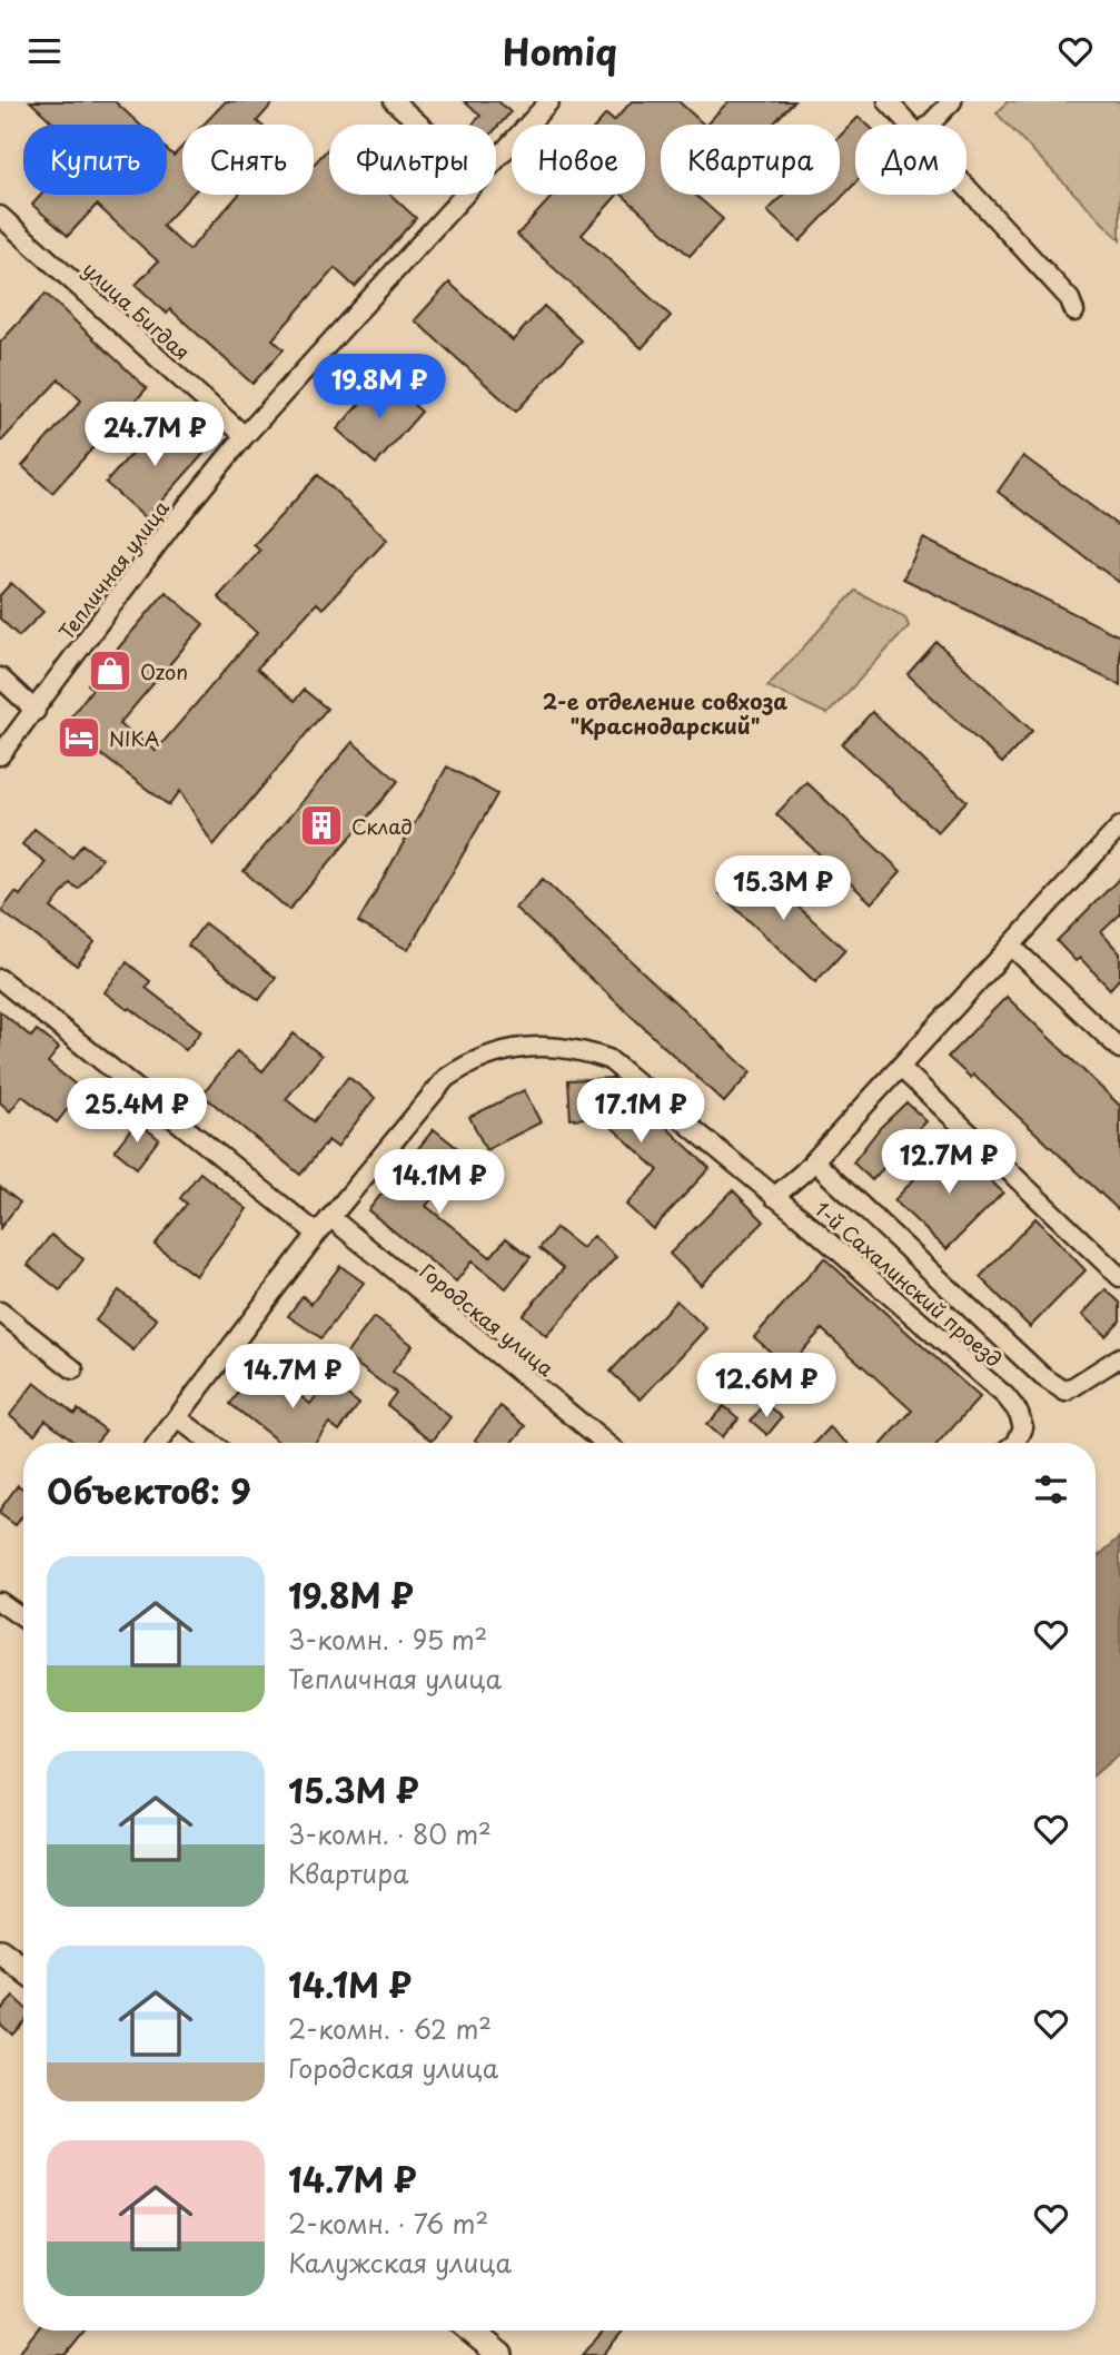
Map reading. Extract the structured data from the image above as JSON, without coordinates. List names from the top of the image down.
{
  "streets": {
    "street": [
      "улица Бигдая",
      "Тепличная улица",
      "1-й Сахалинский проезд",
      "Городская улица"
    ]
  },
  "crossings": [
    ["улица Бигдая", "Тепличная улица"],
    ["1-й Сахалинский проезд", "Городская улица"]
  ],
  "districts": ["2-е отделение совхоза \"Краснодарский\""],
  "places": {
    "shop": ["Ozon"],
    "hotel": ["NIKA"],
    "building": ["Склад"]
  },
  "page": {
    "header": "Homiq",
    "chip": [
      "Купить",
      "Снять",
      "Фильтры",
      "Новое",
      "Квартира",
      "Дом"
    ],
    "price": [
      "19.8M ₽",
      "24.7M ₽",
      "15.3M ₽",
      "25.4M ₽",
      "17.1M ₽",
      "12.7M ₽",
      "14.1M ₽",
      "14.7M ₽",
      "12.6M ₽"
    ],
    "heading": "Объектов: 9",
    "list": [
      {
        "name": "19.8M ₽",
        "note": "3-комн. · 95 m² · Тепличная улица"
      },
      {
        "name": "15.3M ₽",
        "note": "3-комн. · 80 m² · Квартира"
      },
      {
        "name": "14.1M ₽",
        "note": "2-комн. · 62 m² · Городская улица"
      },
      {
        "name": "14.7M ₽",
        "note": "2-комн. · 76 m² · Калужская улица"
      }
    ]
  }
}
